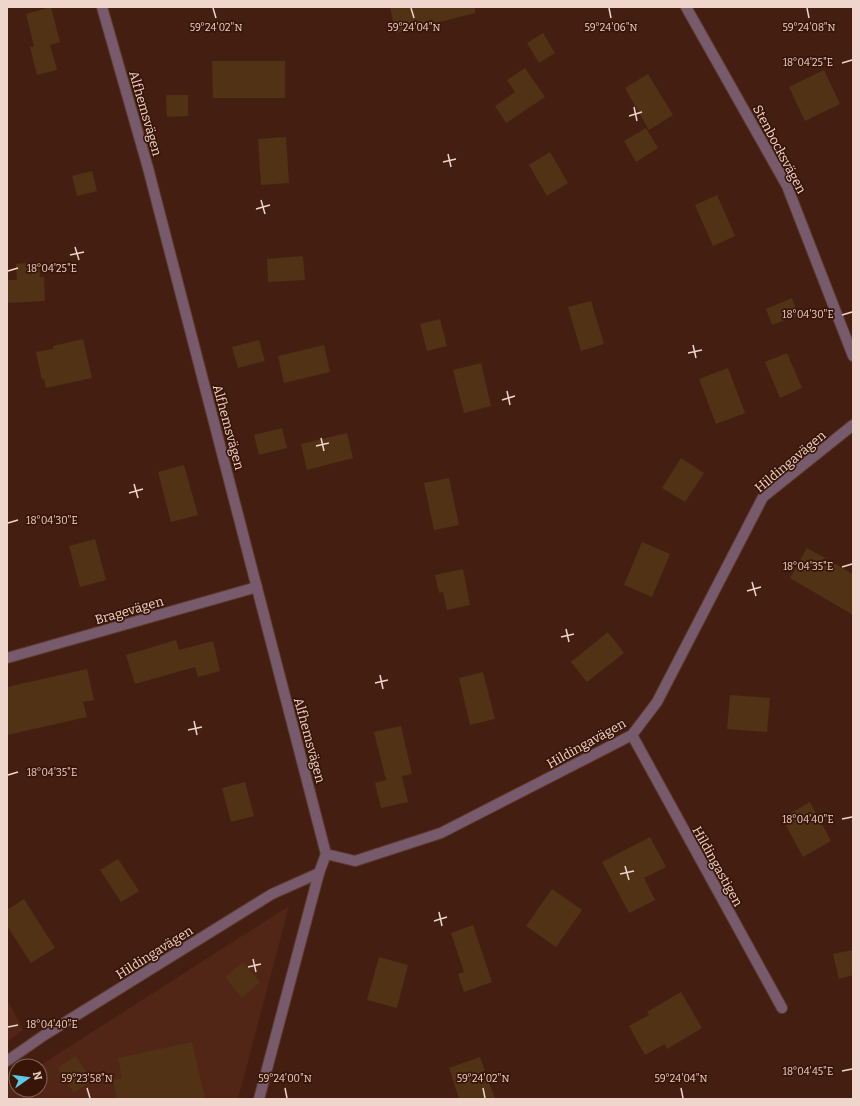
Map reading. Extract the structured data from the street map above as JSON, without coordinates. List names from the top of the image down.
{
  "streets": {
    "street": [
      "Alfhemsvägen",
      "Stenbocksvägen",
      "Hildingavägen",
      "Bragevägen",
      "Hildingastigen"
    ]
  },
  "crossings": [
    ["Alfhemsvägen", "Hildingavägen"],
    ["Alfhemsvägen", "Bragevägen"],
    ["Hildingavägen", "Hildingastigen"]
  ],
  "north": "right",
  "coordinates": [
    "59°24'02\"N",
    "59°24'04\"N",
    "59°24'06\"N",
    "59°24'08\"N",
    "18°04'25\"E",
    "18°04'30\"E",
    "18°04'35\"E",
    "18°04'40\"E",
    "18°04'45\"E",
    "59°23'58\"N",
    "59°24'00\"N"
  ]
}
